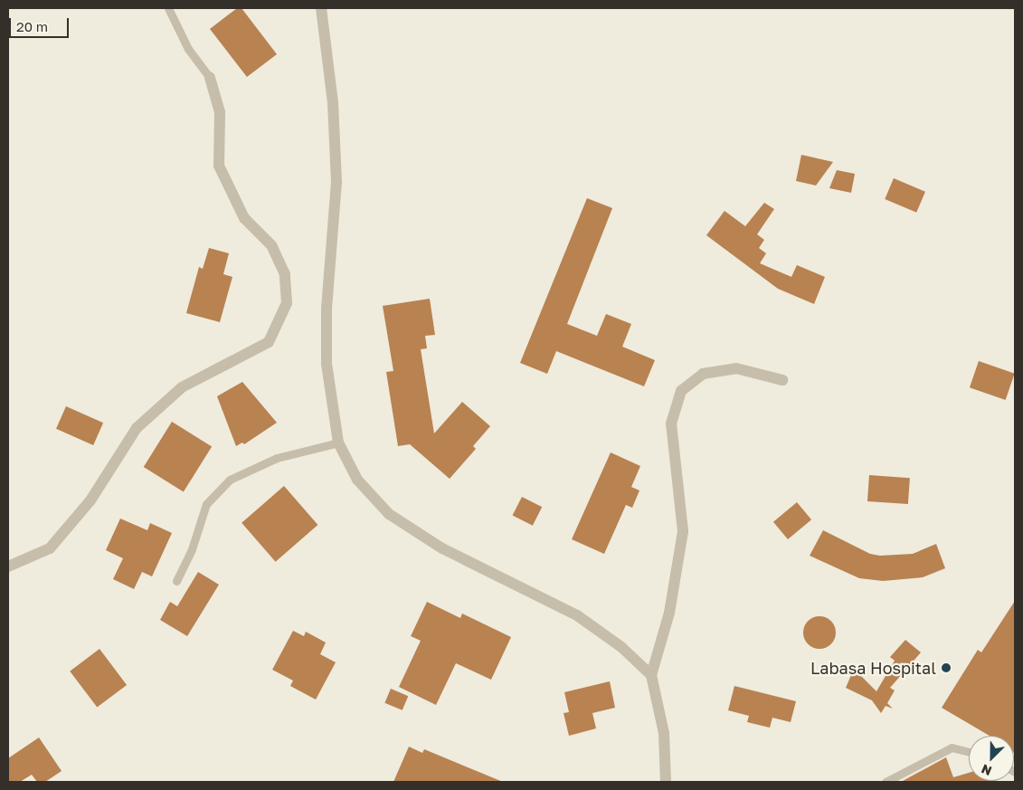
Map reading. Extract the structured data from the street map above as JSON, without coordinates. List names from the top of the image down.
{
  "places": ["Labasa Hospital"],
  "scale_bar": "20 m",
  "north": "bottom left"
}
